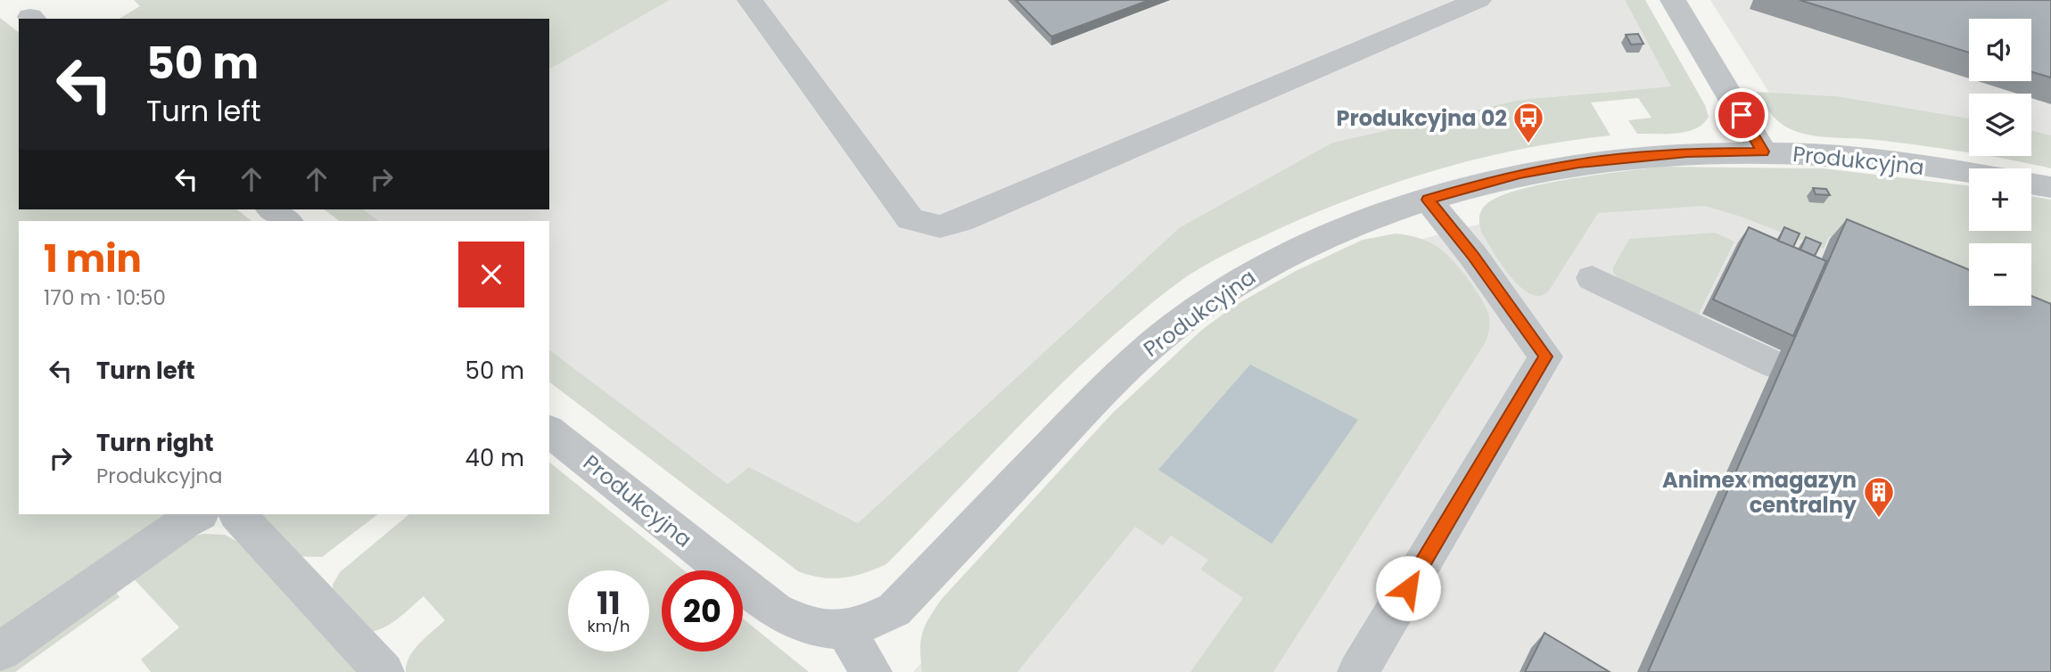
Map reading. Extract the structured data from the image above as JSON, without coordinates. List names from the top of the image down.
{
  "streets": {
    "street": ["Produkcyjna"]
  },
  "places": {
    "bus stop": ["Produkcyjna 02"],
    "building": ["Animex magazyn centralny"]
  },
  "page": {
    "map_buttons": ["+", "−"],
    "turn": ["50 m", "Turn left"],
    "heading": ["1 min", "170 m · 10:50"],
    "list": [
      {
        "name": "Turn left",
        "value": "50 m"
      },
      {
        "name": "Turn right",
        "note": "Produkcyjna",
        "value": "40 m"
      }
    ],
    "speed": "11 km/h",
    "limit": "20"
  }
}
